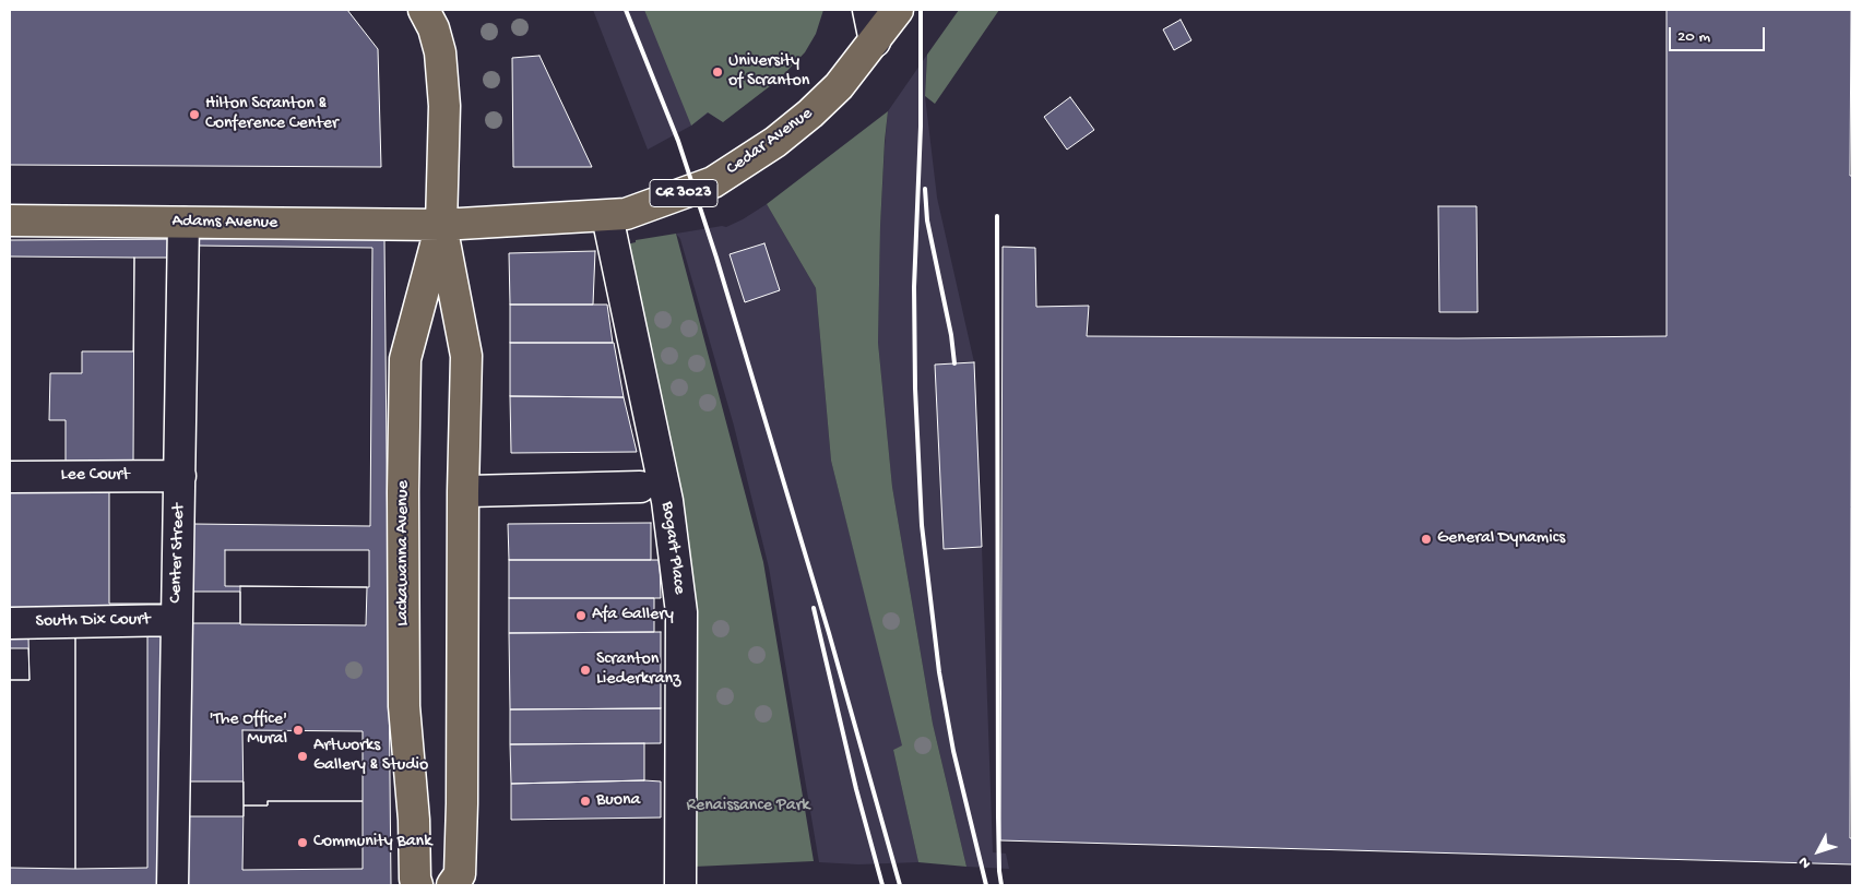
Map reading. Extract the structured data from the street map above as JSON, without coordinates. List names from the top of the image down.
{
  "streets": {
    "main road": [
      "Cedar Avenue",
      "CR 3023",
      "Adams Avenue",
      "Lackawanna Avenue"
    ],
    "street": [
      "Lee Court",
      "Bogart Place",
      "Center Street",
      "South Dix Court"
    ]
  },
  "crossings": [
    ["Cedar Avenue", "Adams Avenue"],
    ["Cedar Avenue", "Bogart Place"],
    ["Cedar Avenue", "Lackawanna Avenue"],
    ["Adams Avenue", "Center Street"],
    ["Adams Avenue", "Lackawanna Avenue"],
    ["Lee Court", "Center Street"],
    ["Center Street", "South Dix Court"]
  ],
  "parks": ["Renaissance Park"],
  "places": [
    "University of Scranton",
    "Hilton Scranton & Conference Center",
    "General Dynamics",
    "Afa Gallery",
    "Scranton Liederkranz",
    "'The Office' Mural",
    "Artworks Gallery & Studio",
    "Buona",
    "Community Bank"
  ],
  "scale_bar": "20 m",
  "north": "bottom left"
}
